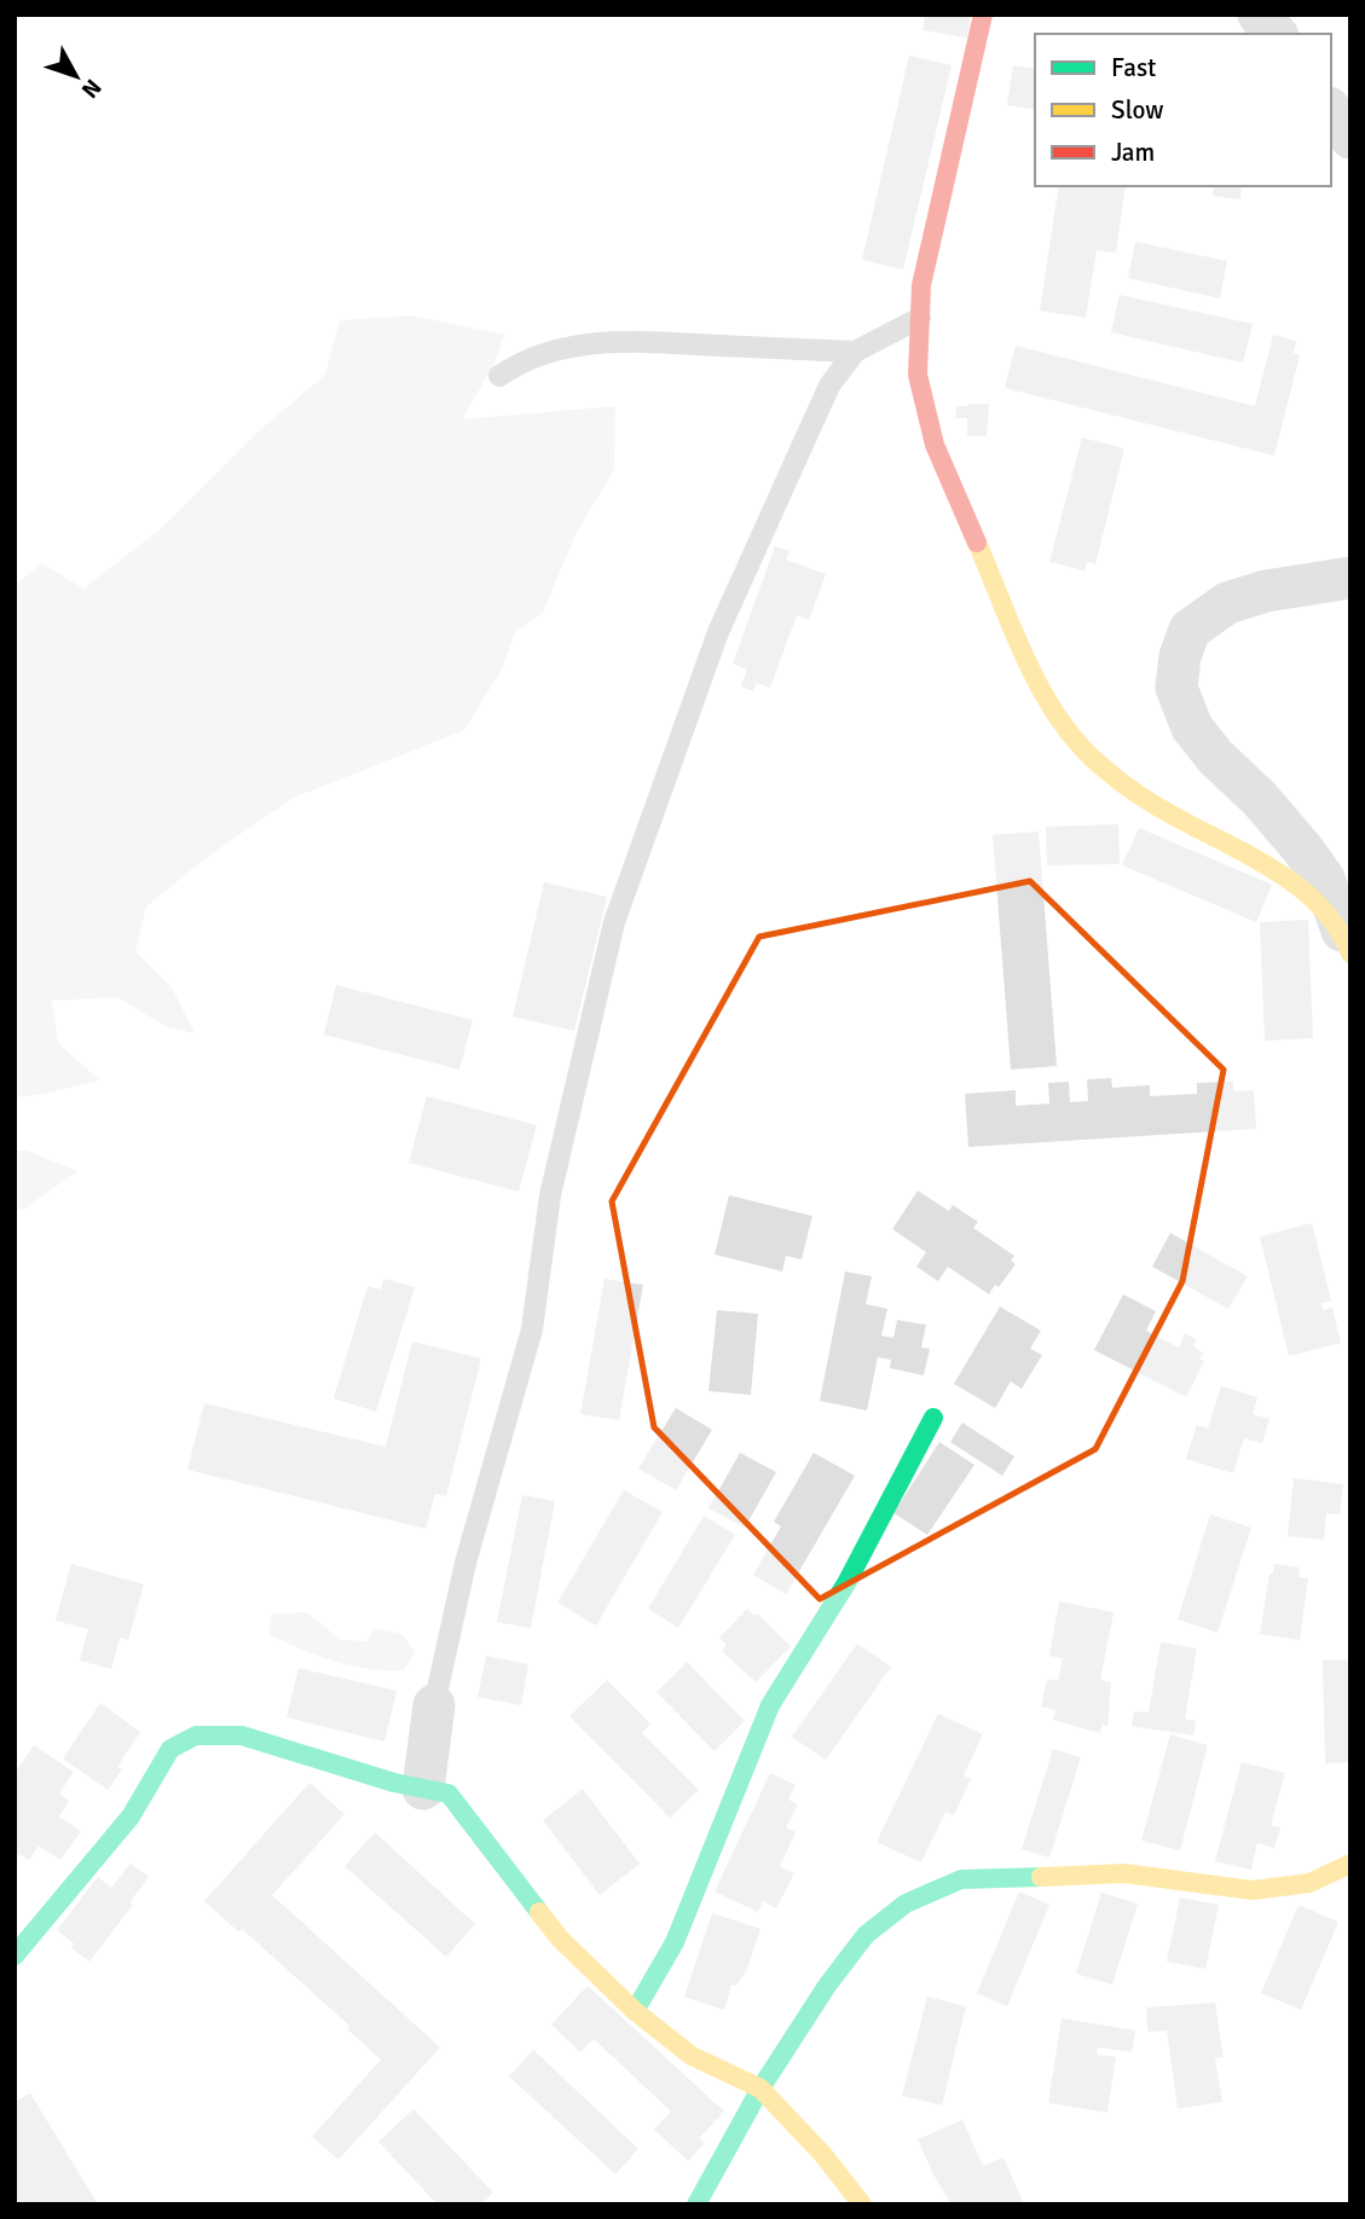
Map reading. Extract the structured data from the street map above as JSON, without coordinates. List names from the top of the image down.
{
  "legend": ["Fast", "Slow", "Jam"],
  "north": "bottom right"
}
